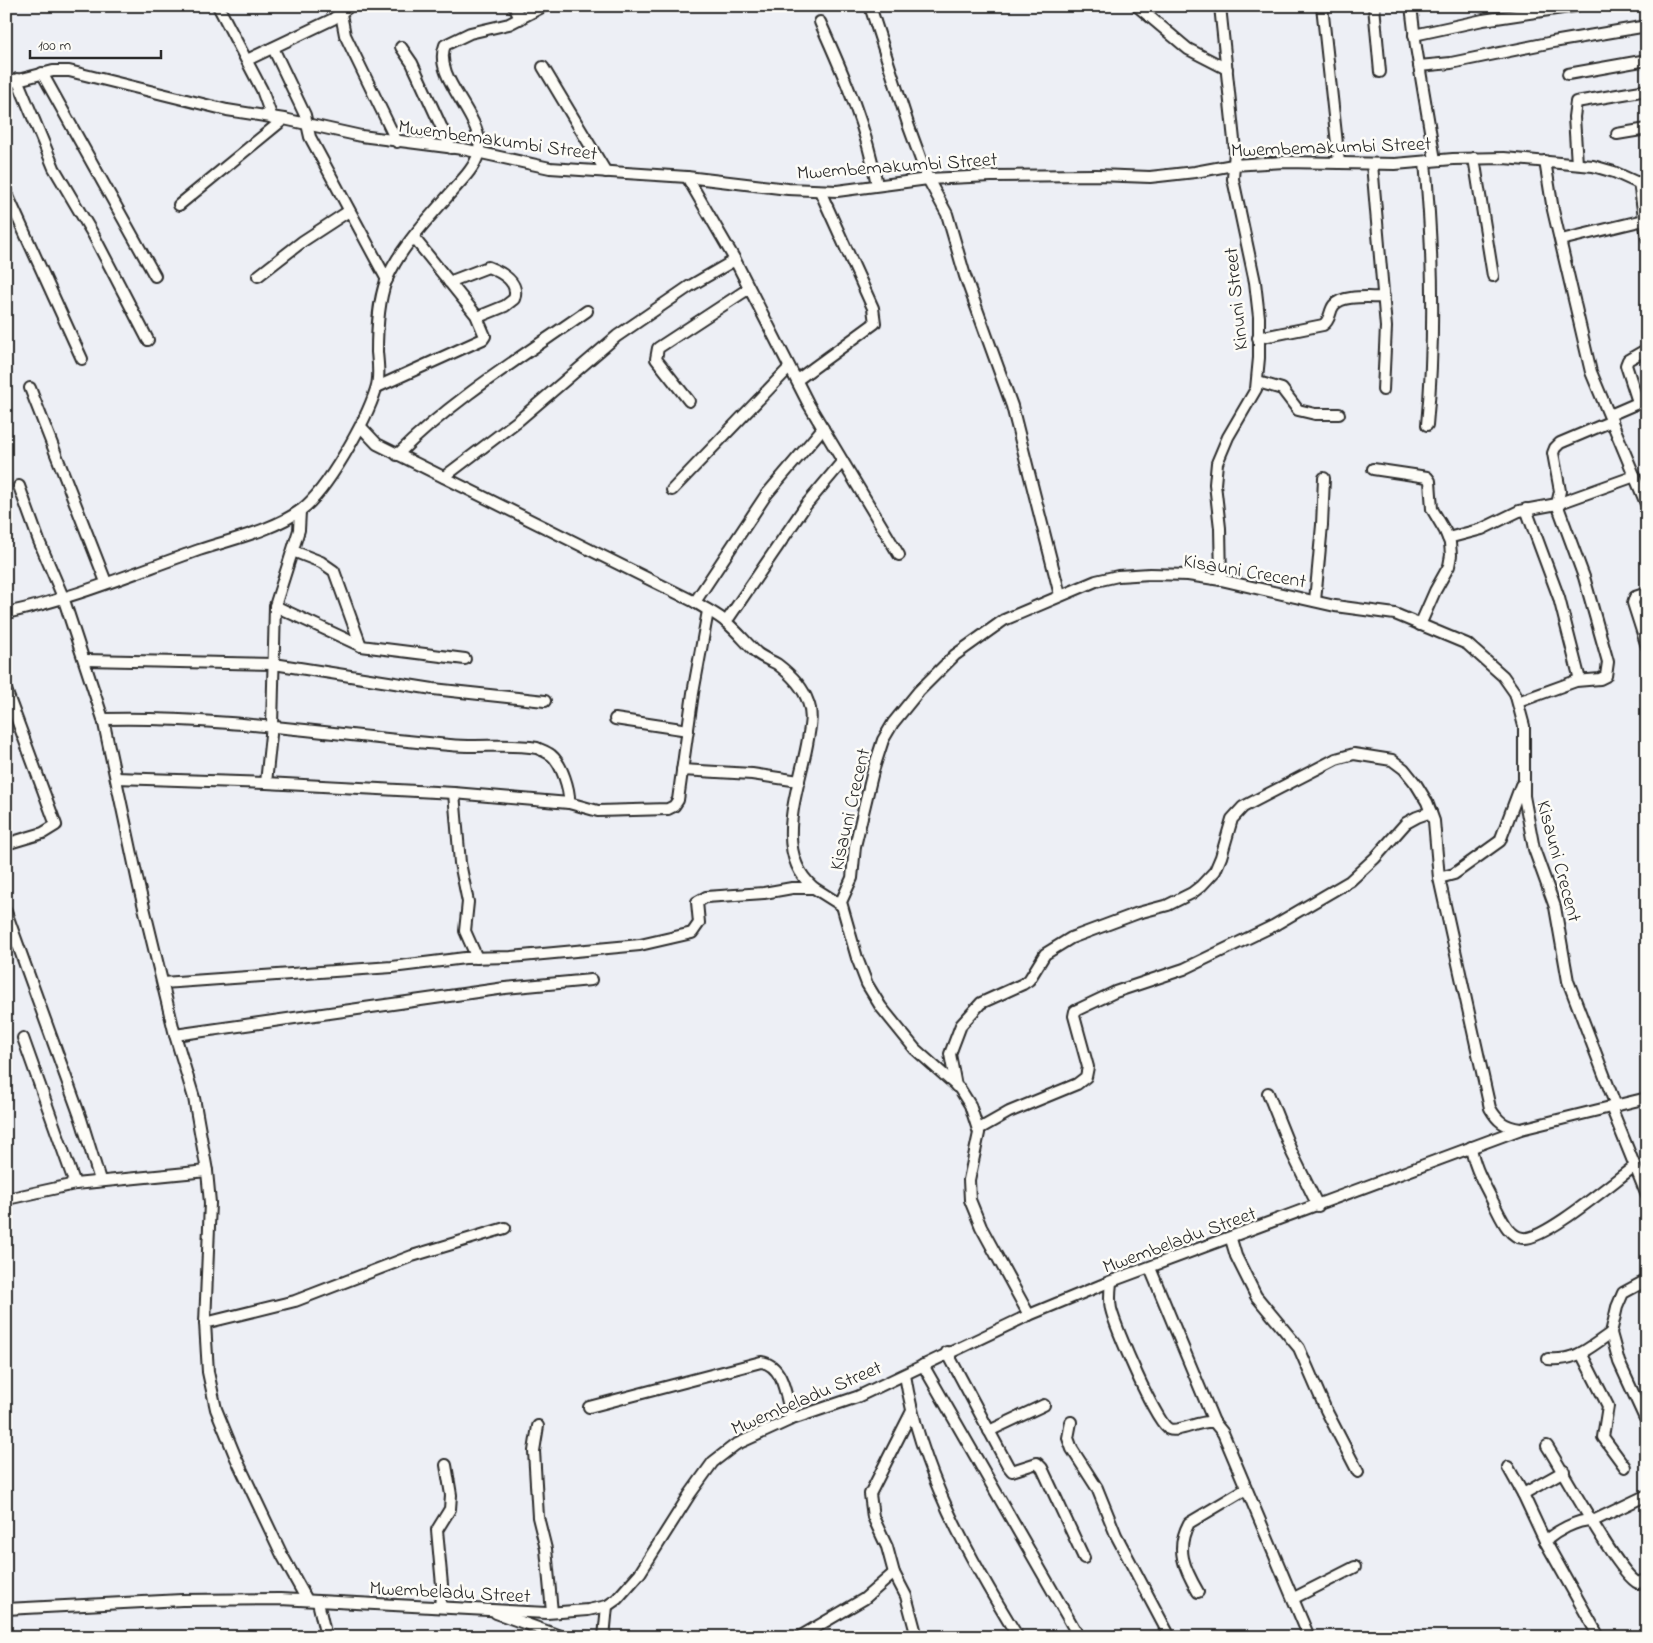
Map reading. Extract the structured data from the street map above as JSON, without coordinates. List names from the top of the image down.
{
  "streets": {
    "street": [
      "Mwembemakumbi Street",
      "Kinuni Street",
      "Kisauni Crecent",
      "Mwembeladu Street"
    ]
  },
  "crossings": [
    ["Mwembemakumbi Street", "Kinuni Street"],
    ["Kinuni Street", "Kisauni Crecent"],
    ["Kisauni Crecent", "Mwembeladu Street"]
  ],
  "scale_bar": "100 m"
}
